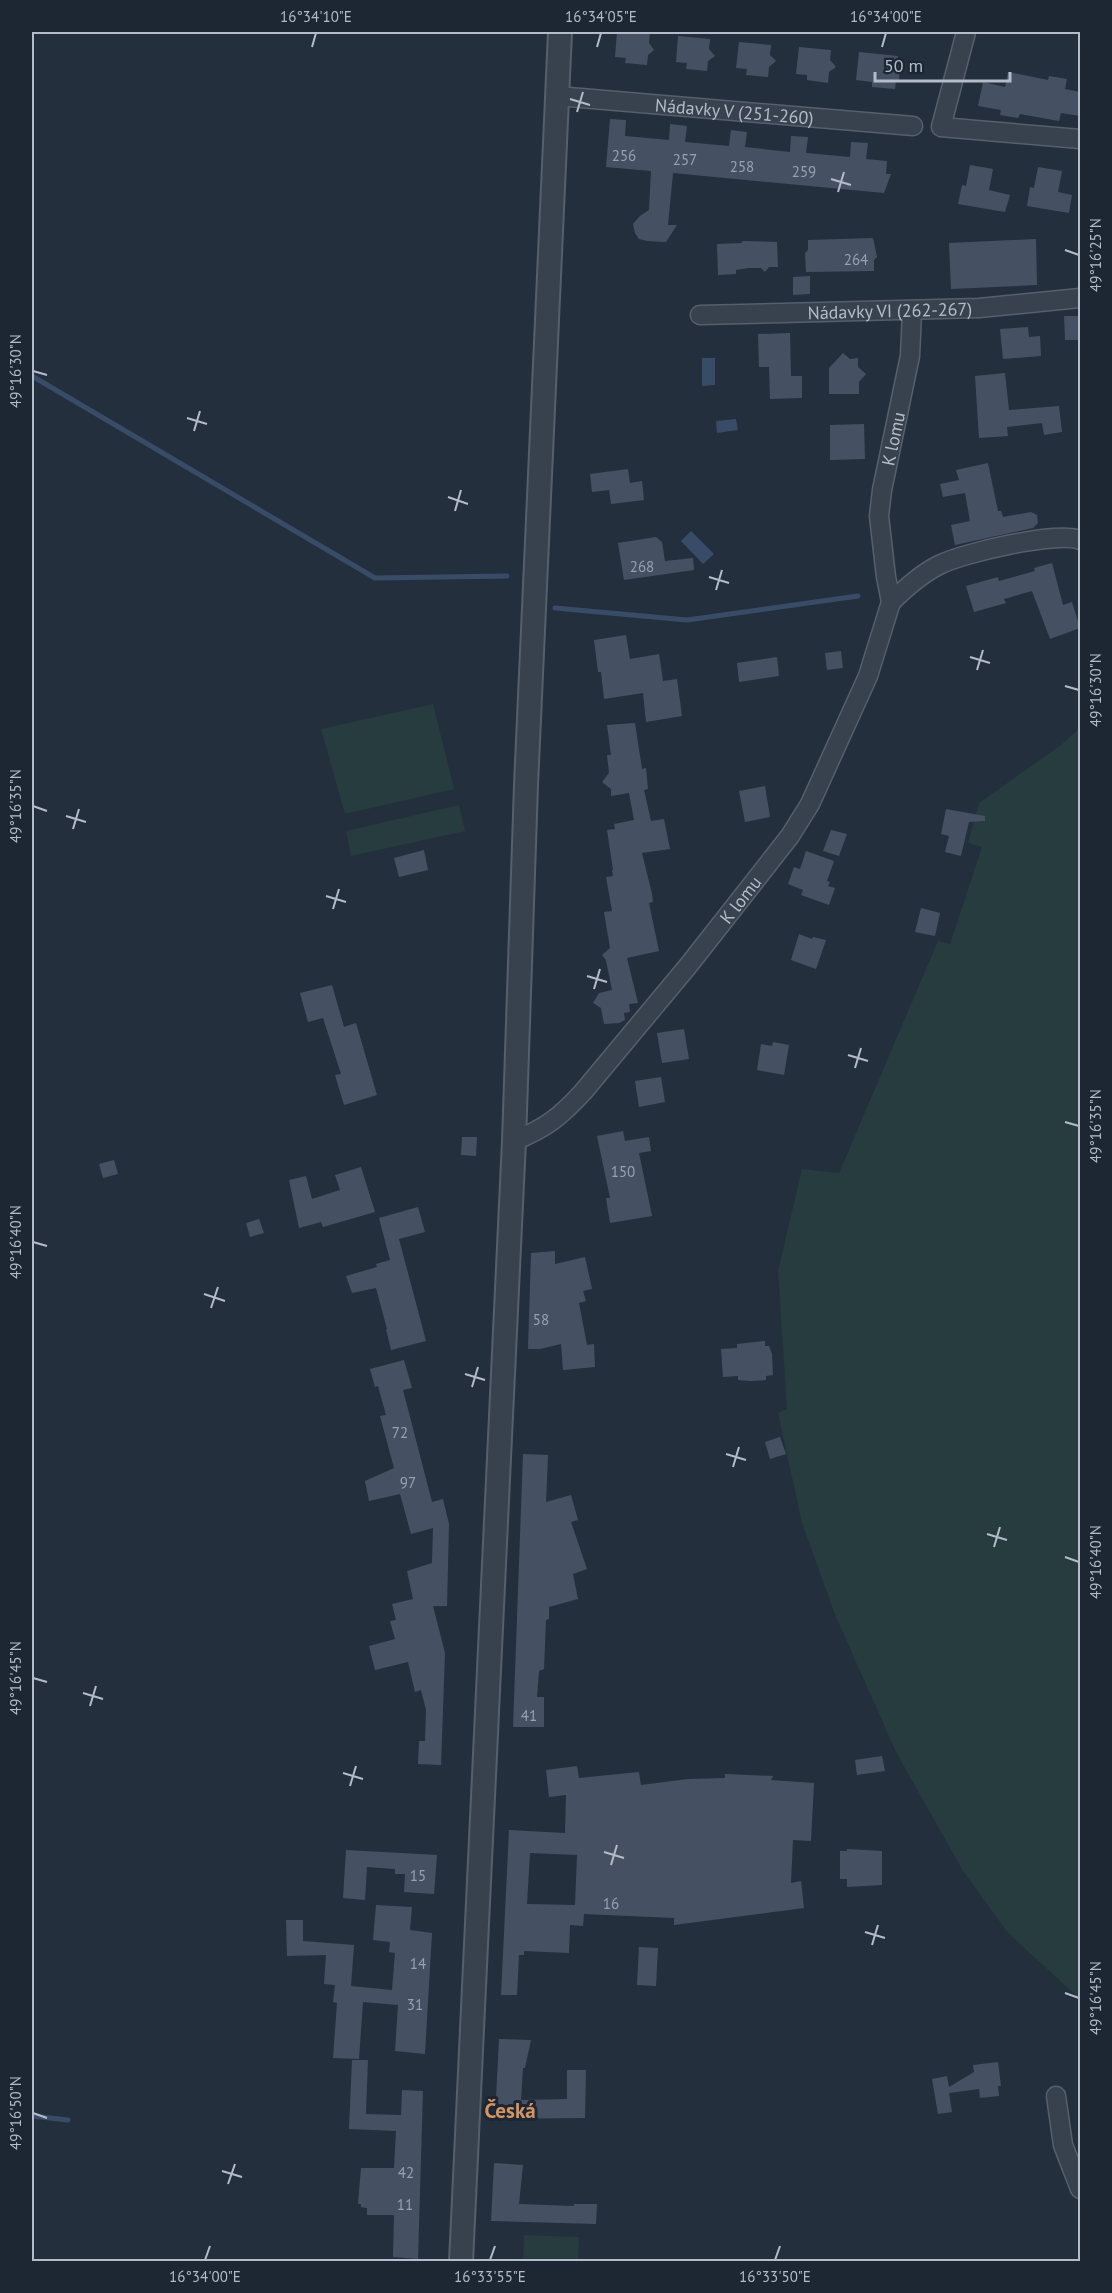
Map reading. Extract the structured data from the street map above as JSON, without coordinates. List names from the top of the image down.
{
  "streets": {
    "street": ["Nádavky V (251-260)", "Nádavky VI (262-267)", "K lomu"]
  },
  "crossings": [
    ["Nádavky VI (262-267)", "K lomu"]
  ],
  "districts": ["Česká"],
  "house_numbers": [
    "256",
    "257",
    "258",
    "259",
    "264",
    "268",
    "150",
    "58",
    "72",
    "97",
    "41",
    "15",
    "16",
    "14",
    "31",
    "42",
    "11"
  ],
  "scale_bar": "50 m",
  "coordinates": [
    "16°34'10\"E",
    "16°34'05\"E",
    "16°34'00\"E",
    "49°16'25\"N",
    "49°16'30\"N",
    "49°16'35\"N",
    "49°16'40\"N",
    "49°16'45\"N",
    "49°16'50\"N",
    "16°33'55\"E",
    "16°33'50\"E"
  ]
}
